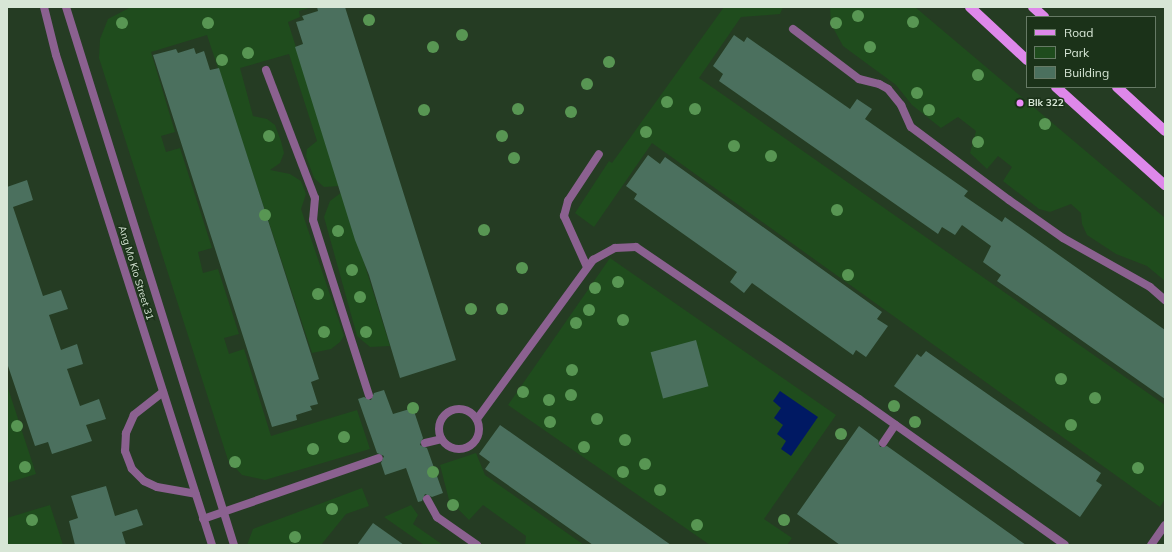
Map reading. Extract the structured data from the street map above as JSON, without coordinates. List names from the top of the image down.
{
  "streets": {
    "street": ["Ang Mo Kio Street 31"]
  },
  "places": ["Blk 322"],
  "legend": ["Road", "Park", "Building"]
}
